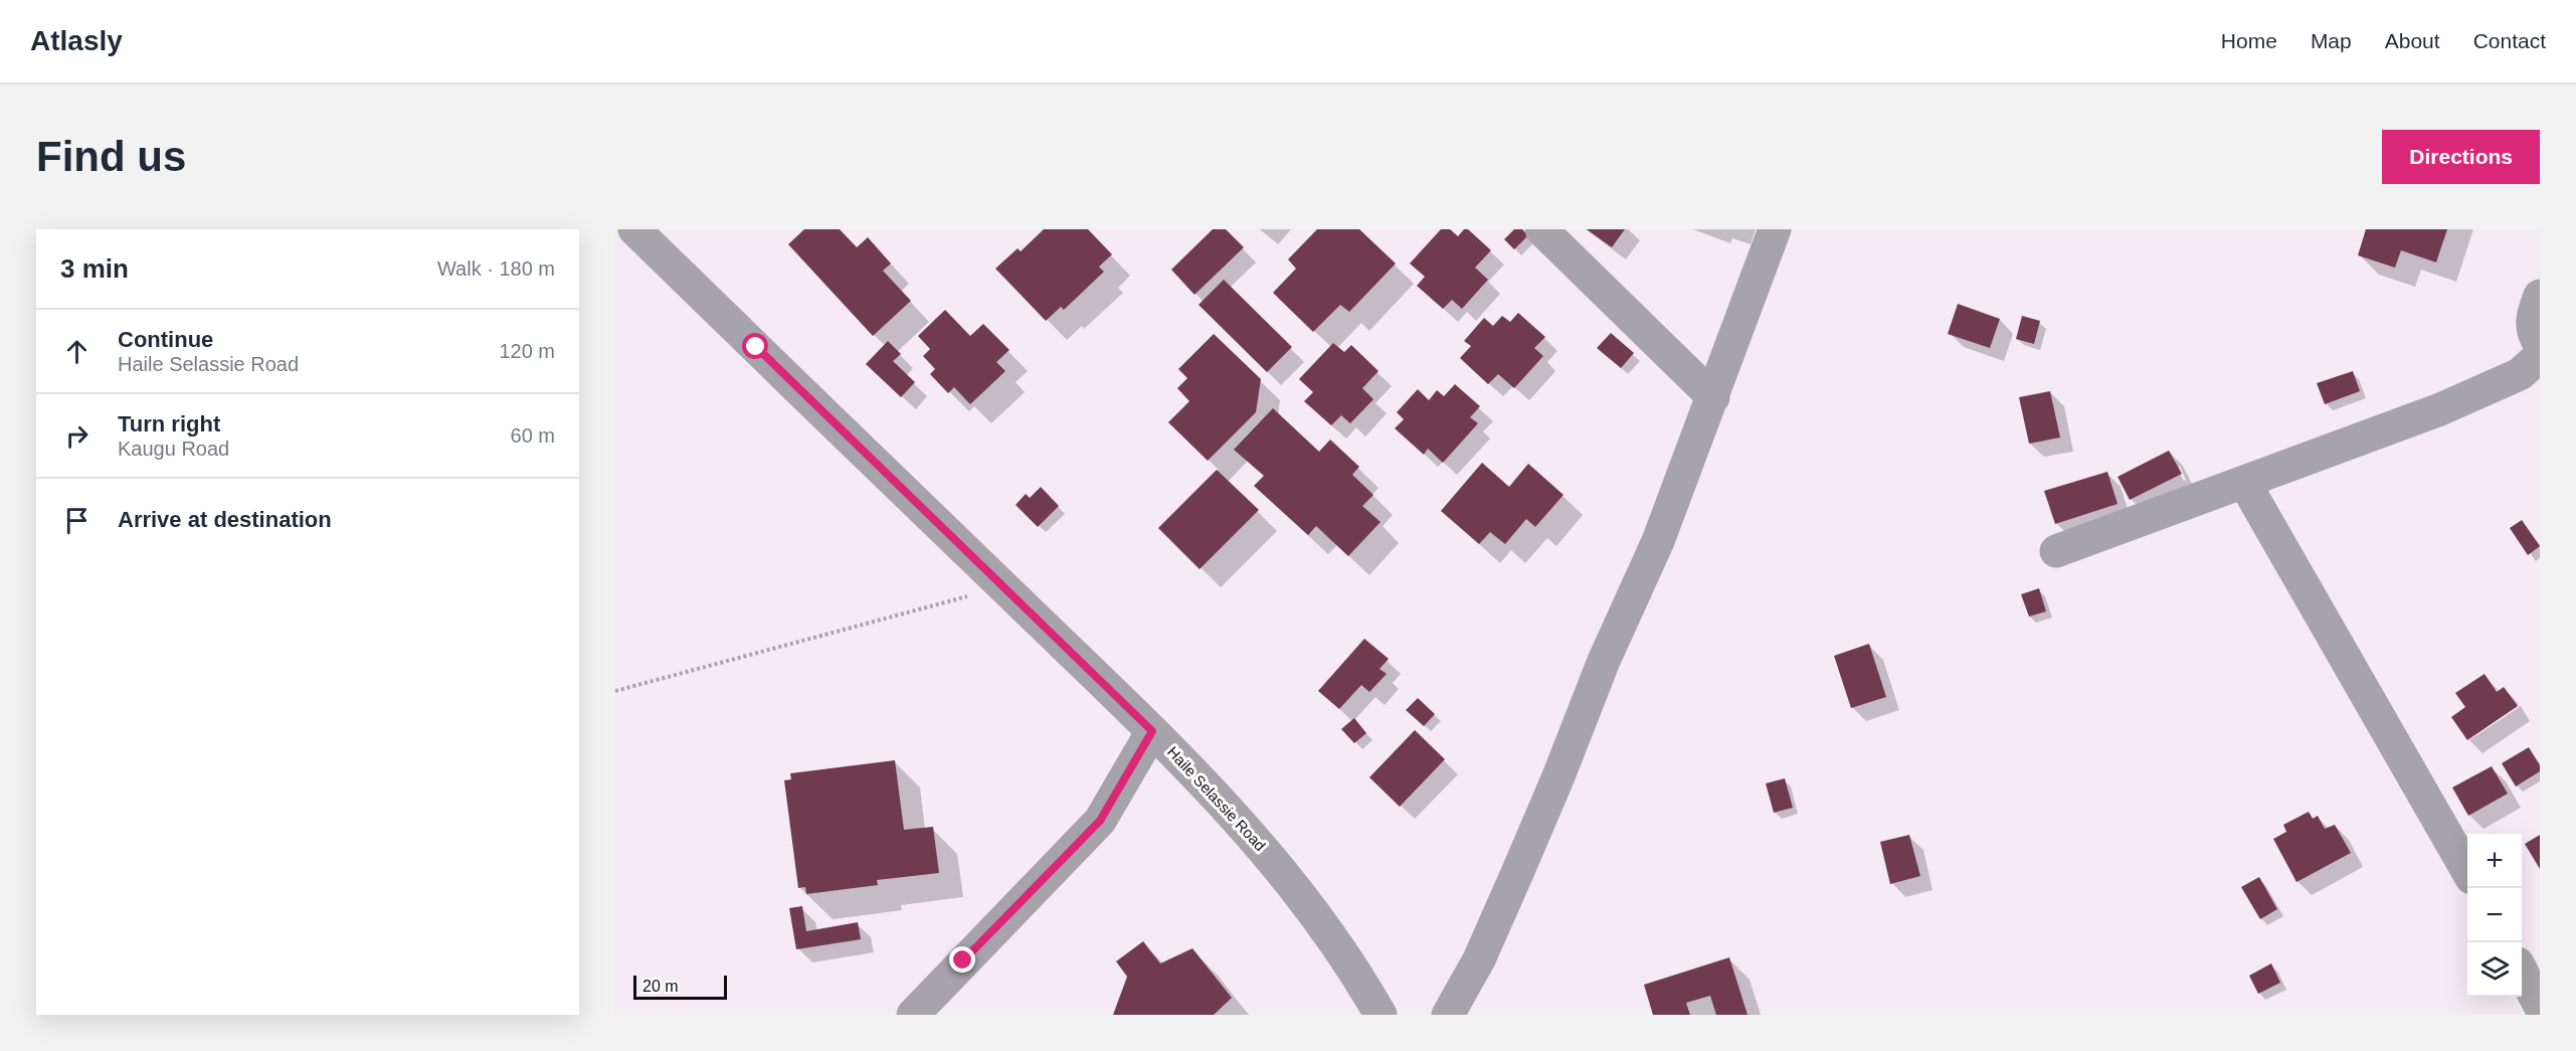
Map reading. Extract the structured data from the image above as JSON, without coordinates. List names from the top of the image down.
{
  "streets": {
    "street": ["Haile Selassie Road"]
  },
  "scale_bar": "20 m",
  "page": {
    "header": "Atlasly",
    "nav": [
      "Home",
      "Map",
      "About",
      "Contact"
    ],
    "buttons": "Directions",
    "title": "Find us",
    "heading": ["3 min", "Walk · 180 m"],
    "list": [
      ["Continue", "Haile Selassie Road", "120 m"],
      ["Turn right", "Kaugu Road", "60 m"],
      "Arrive at destination"
    ],
    "map_buttons": ["+", "−"],
    "scale": "20 m"
  }
}
